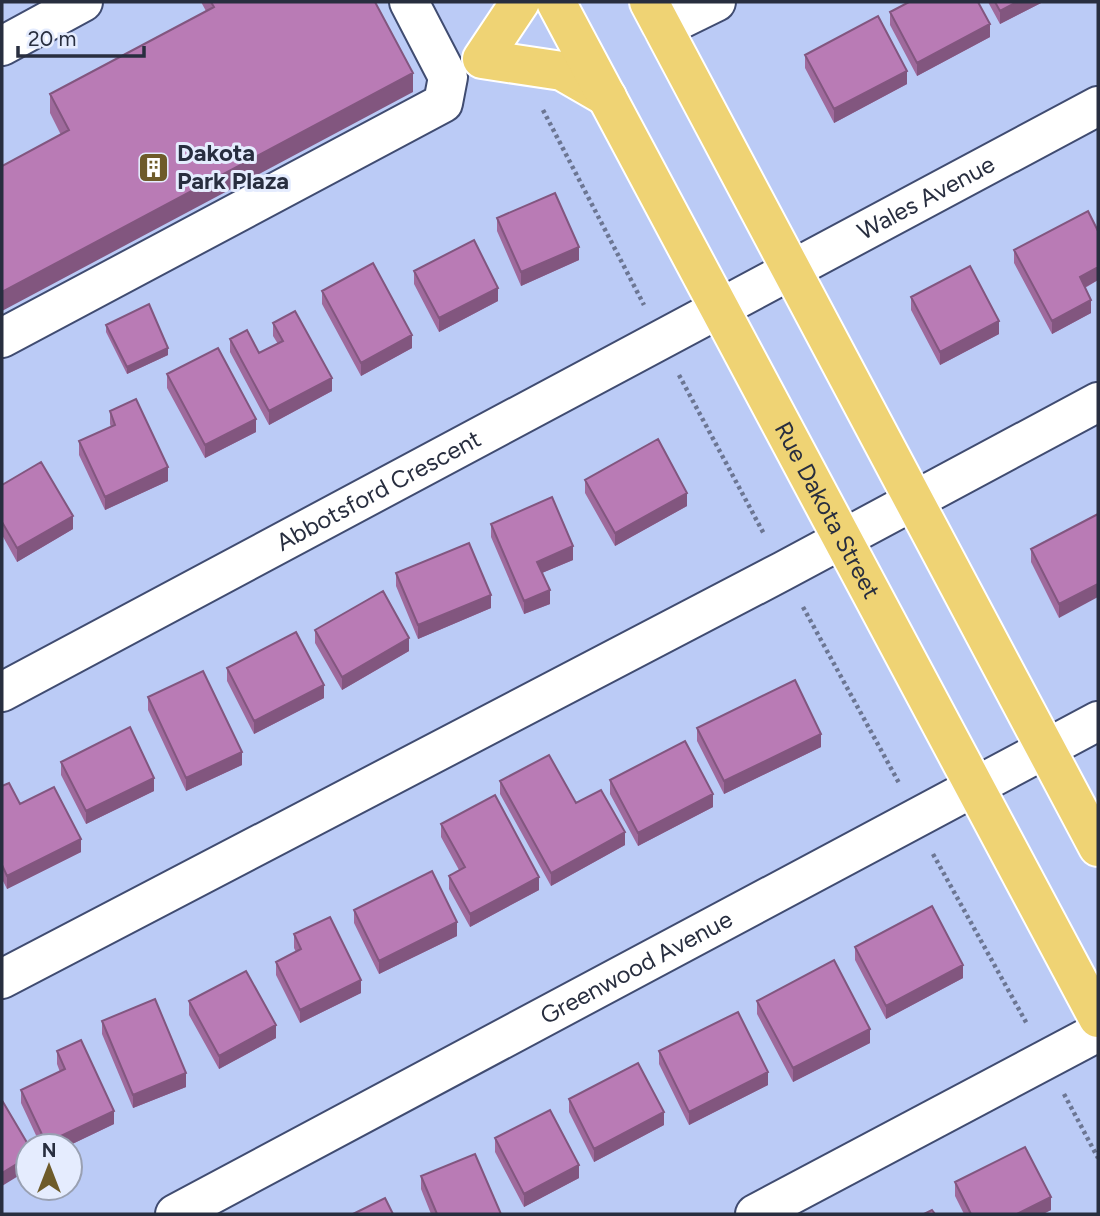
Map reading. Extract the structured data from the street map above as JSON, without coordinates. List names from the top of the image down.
{
  "streets": {
    "main road": ["Rue Dakota Street"],
    "street": ["Wales Avenue", "Abbotsford Crescent", "Greenwood Avenue"]
  },
  "crossings": [
    ["Wales Avenue", "Abbotsford Crescent"],
    ["Abbotsford Crescent", "Rue Dakota Street"],
    ["Rue Dakota Street", "Greenwood Avenue"]
  ],
  "places": {
    "building": ["Dakota Park Plaza"]
  },
  "scale_bar": "20 m",
  "north": "top"
}
